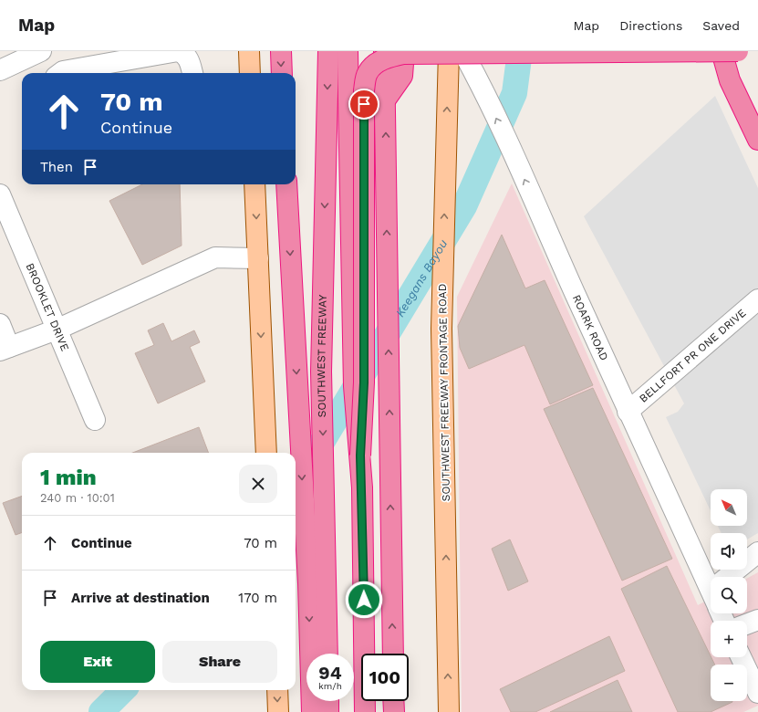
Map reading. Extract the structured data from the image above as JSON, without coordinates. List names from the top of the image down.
{
  "streets": {
    "highway": ["SOUTHWEST FREEWAY"],
    "main road": ["SOUTHWEST FREEWAY FRONTAGE ROAD"],
    "street": ["BROOKLET DRIVE", "ROARK ROAD", "BELLFORT PR ONE DRIVE"]
  },
  "crossings": [
    ["ROARK ROAD", "BELLFORT PR ONE DRIVE"]
  ],
  "one_way": ["ROARK ROAD", "SOUTHWEST FREEWAY FRONTAGE ROAD"],
  "water": ["Keegans Bayou"],
  "north": "top left",
  "page": {
    "header": "Map",
    "nav": ["Map", "Directions", "Saved"],
    "turn": ["70 m", "Continue"],
    "then": "Then",
    "heading": ["1 min", "240 m · 10:01"],
    "map_buttons": ["+", "−"],
    "list": [
      {
        "name": "Continue",
        "value": "70 m"
      },
      {
        "name": "Arrive at destination",
        "value": "170 m"
      }
    ],
    "buttons": ["Exit", "Share"],
    "speed": "94 km/h",
    "limit": "100"
  }
}
